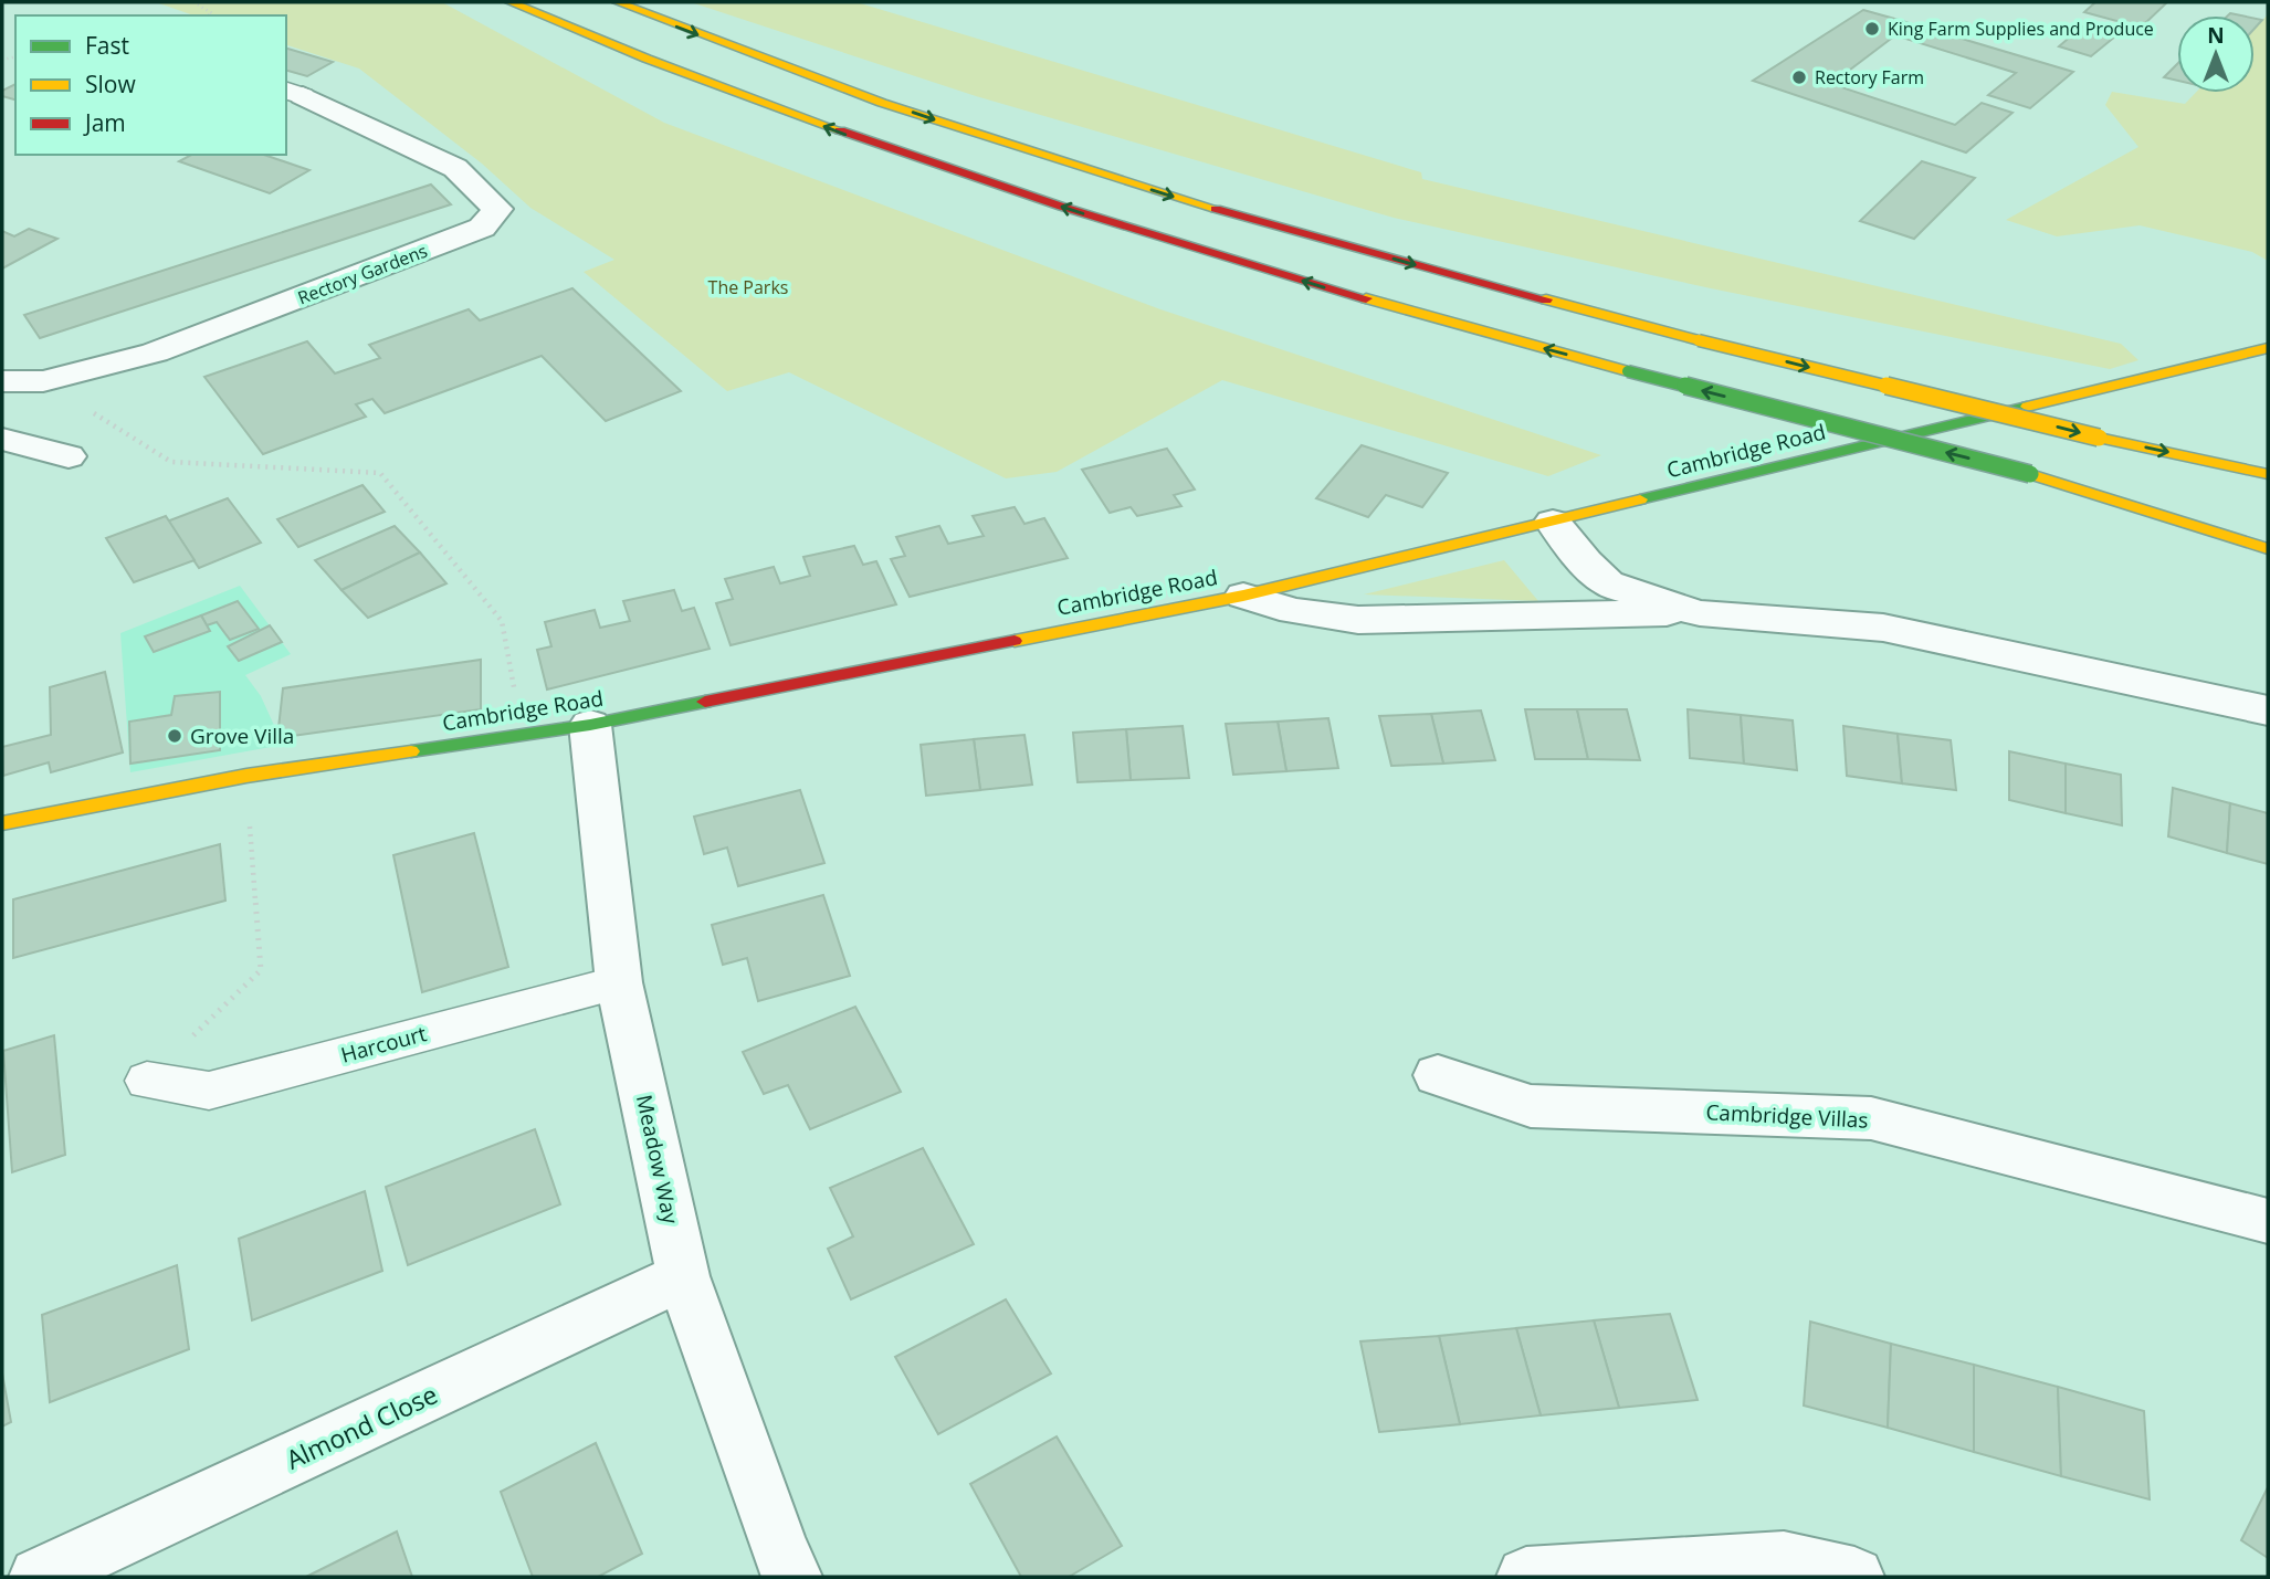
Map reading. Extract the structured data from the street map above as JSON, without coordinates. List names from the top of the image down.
{
  "streets": {
    "main road": ["Cambridge Road"],
    "street": [
      "Rectory Gardens",
      "Cambridge Villas",
      "Meadow Way",
      "Almond Close"
    ],
    "lane": ["Harcourt"]
  },
  "crossings": [
    ["Cambridge Road", "Meadow Way"],
    ["Harcourt", "Meadow Way"],
    ["Meadow Way", "Almond Close"]
  ],
  "parks": ["The Parks"],
  "places": ["King Farm Supplies and Produce", "Rectory Farm", "Grove Villa"],
  "legend": ["Fast", "Slow", "Jam"],
  "north": "top"
}
